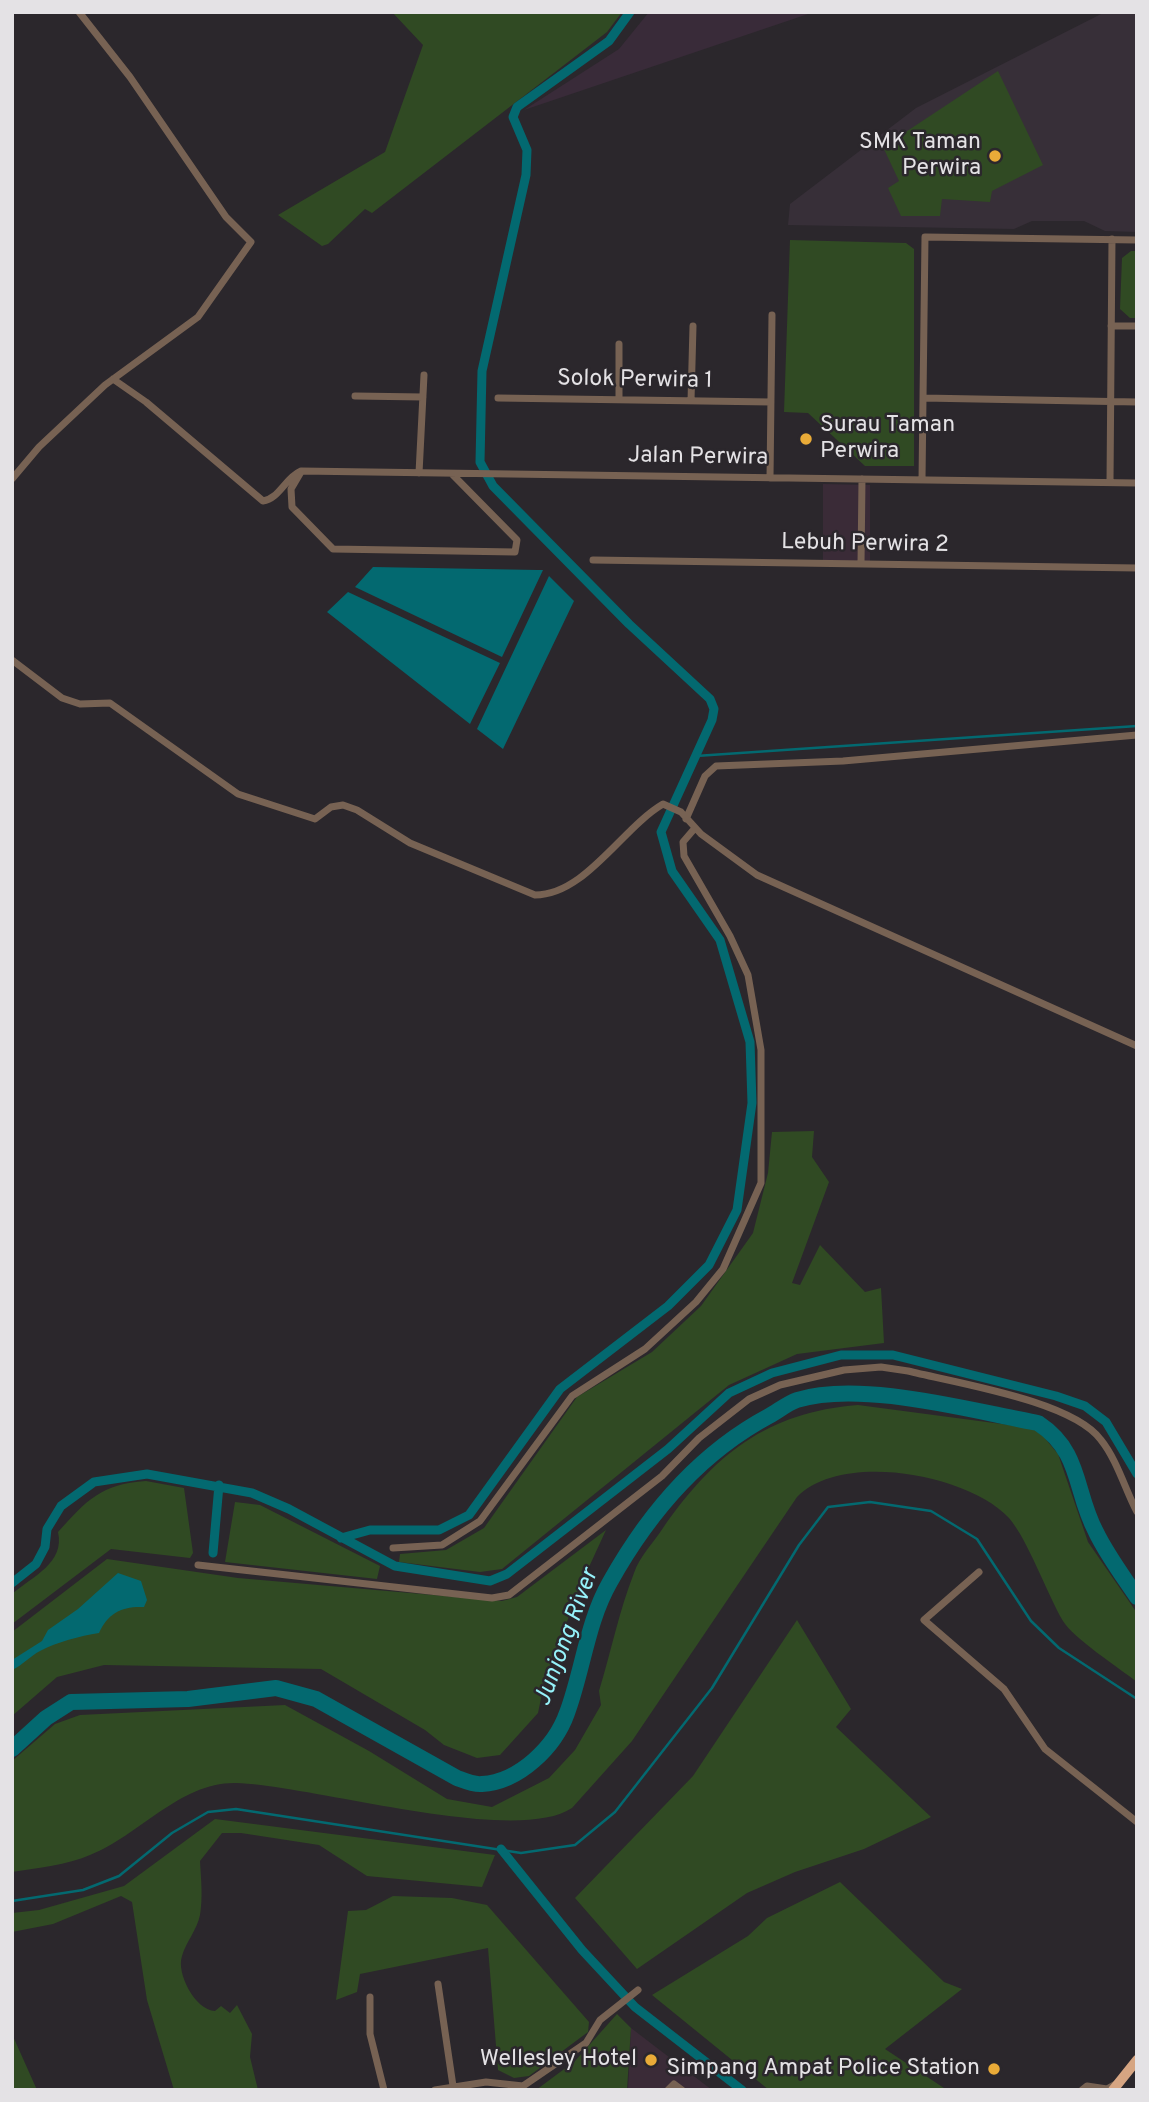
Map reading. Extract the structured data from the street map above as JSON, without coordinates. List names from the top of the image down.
{
  "streets": {
    "street": ["Solok Perwira 1", "Jalan Perwira", "Lebuh Perwira 2"]
  },
  "water": ["Junjong River"],
  "places": [
    "SMK Taman Perwira",
    "Surau Taman Perwira",
    "Wellesley Hotel",
    "Simpang Ampat Police Station"
  ]
}
